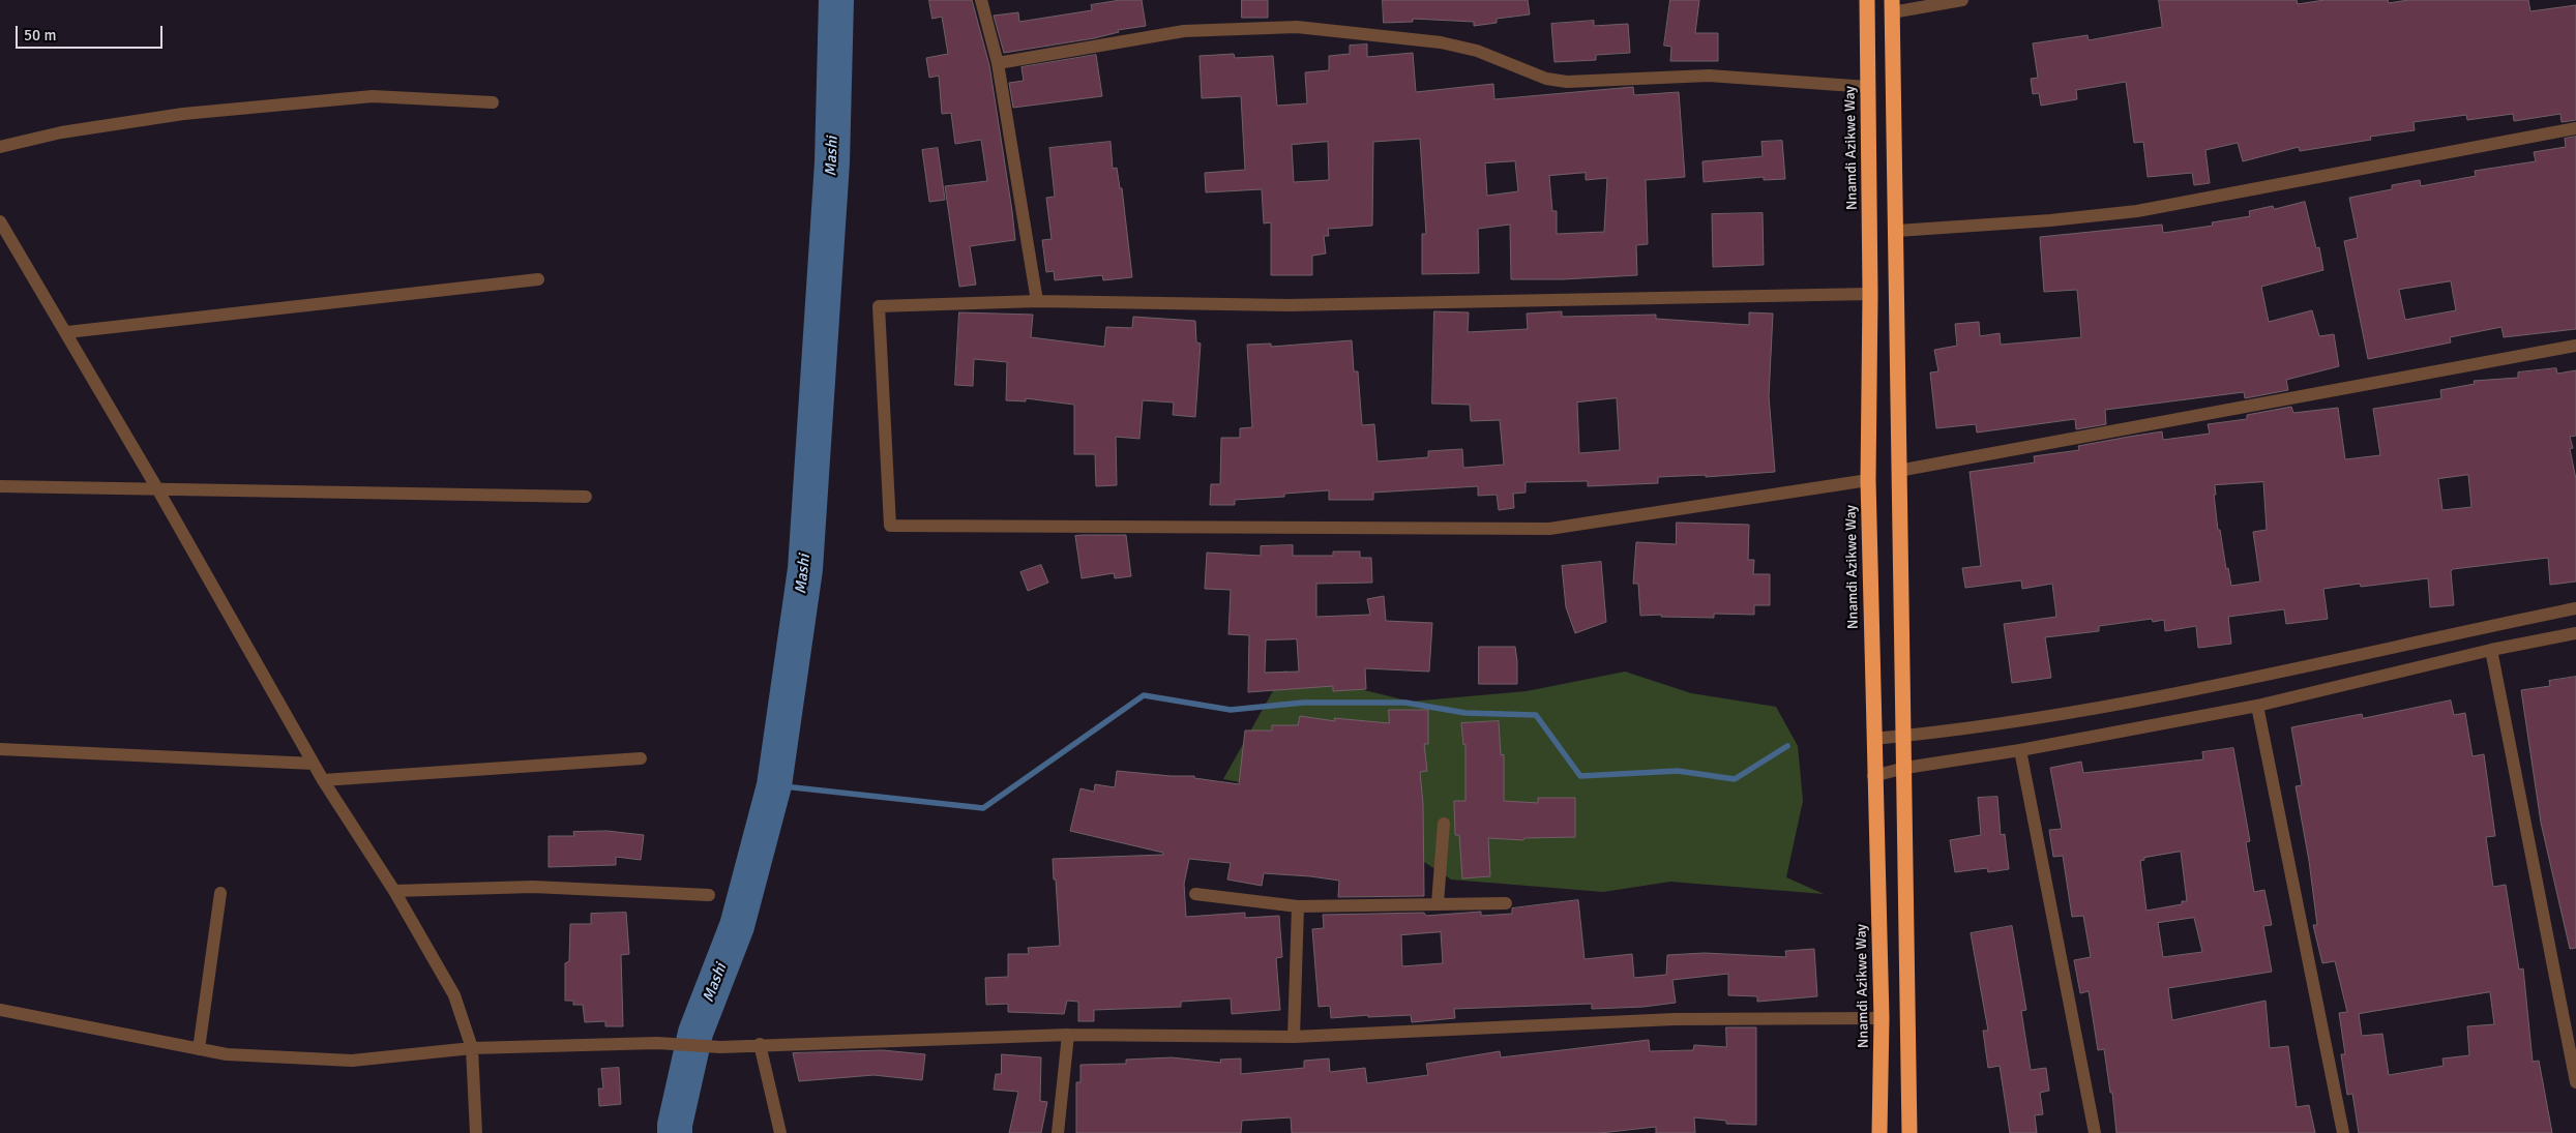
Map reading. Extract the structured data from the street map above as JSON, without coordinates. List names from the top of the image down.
{
  "streets": {
    "highway": ["Nnamdi Azikwe Way"]
  },
  "water": ["Mashi"],
  "scale_bar": "50 m"
}
